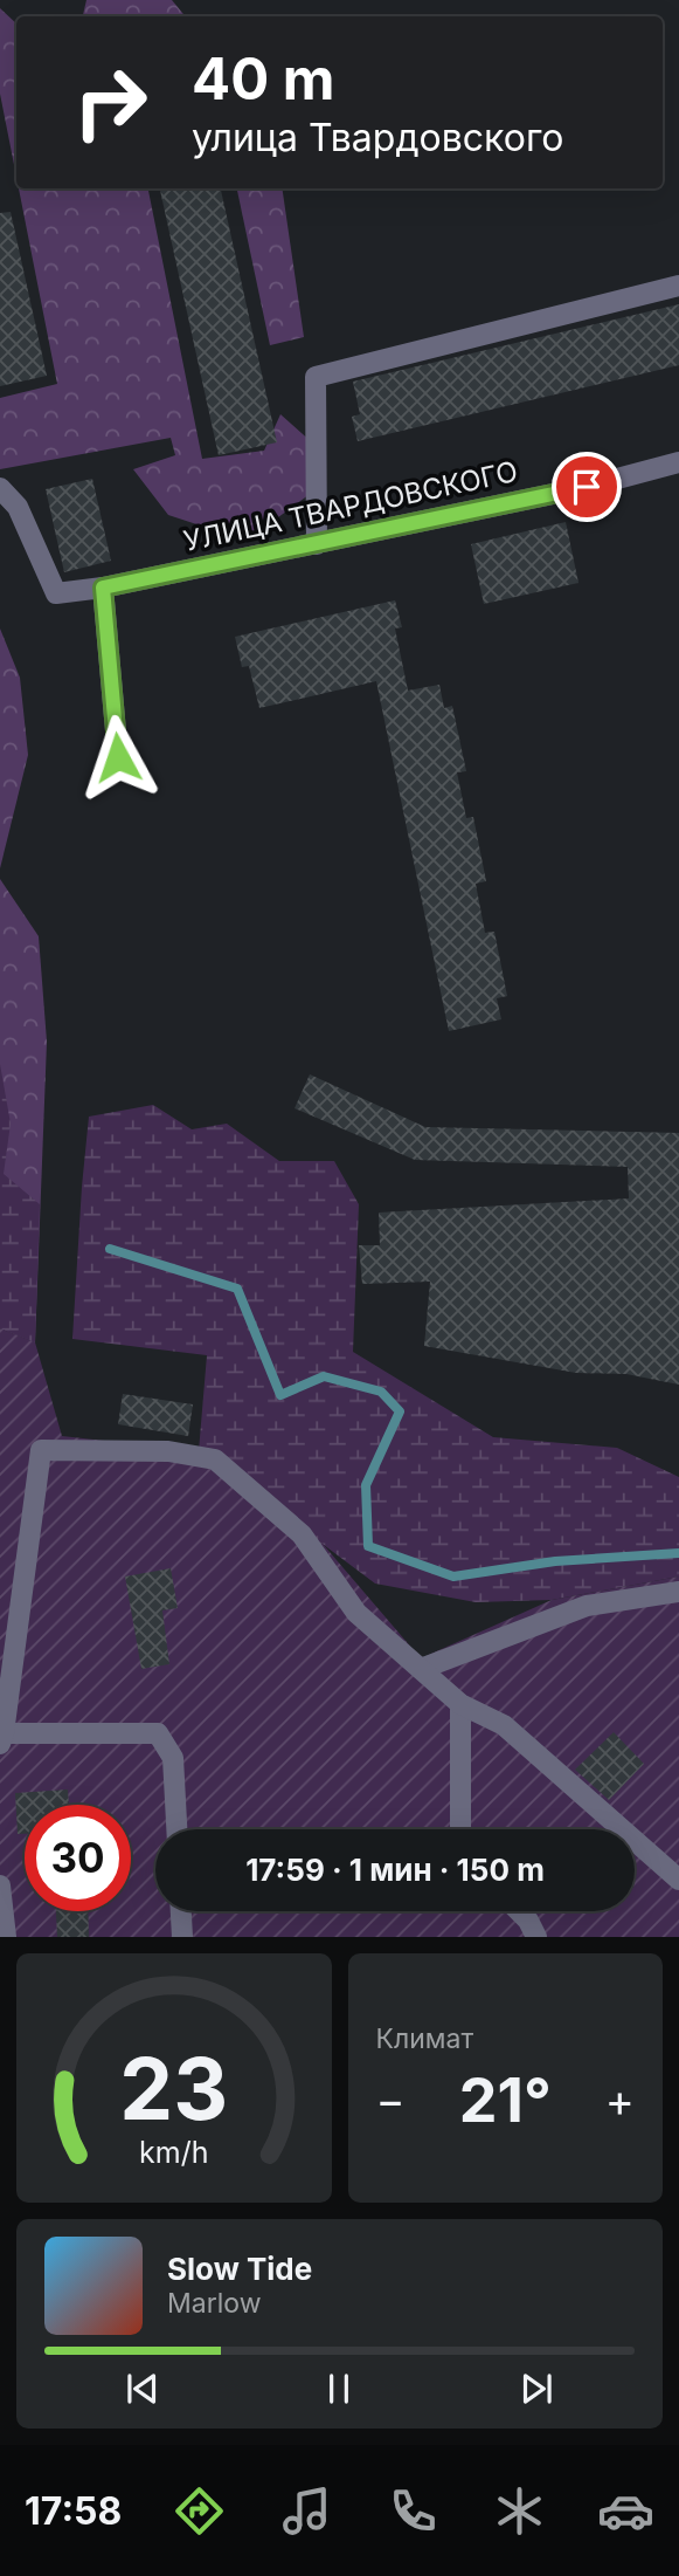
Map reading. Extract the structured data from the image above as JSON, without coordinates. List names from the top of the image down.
{
  "streets": {
    "street": ["УЛИЦА ТВАРДОВСКОГО"]
  },
  "page": {
    "turn": ["40 m", "улица Твардовского"],
    "limit": "30",
    "trip": "17:59 · 1 мин · 150 m",
    "tile": "Климат",
    "heat": ["−", "21°", "+"],
    "song": ["Slow Tide", "Marlow"],
    "tabs": "17:58",
    "gauge": ["23", "km/h"]
  }
}
